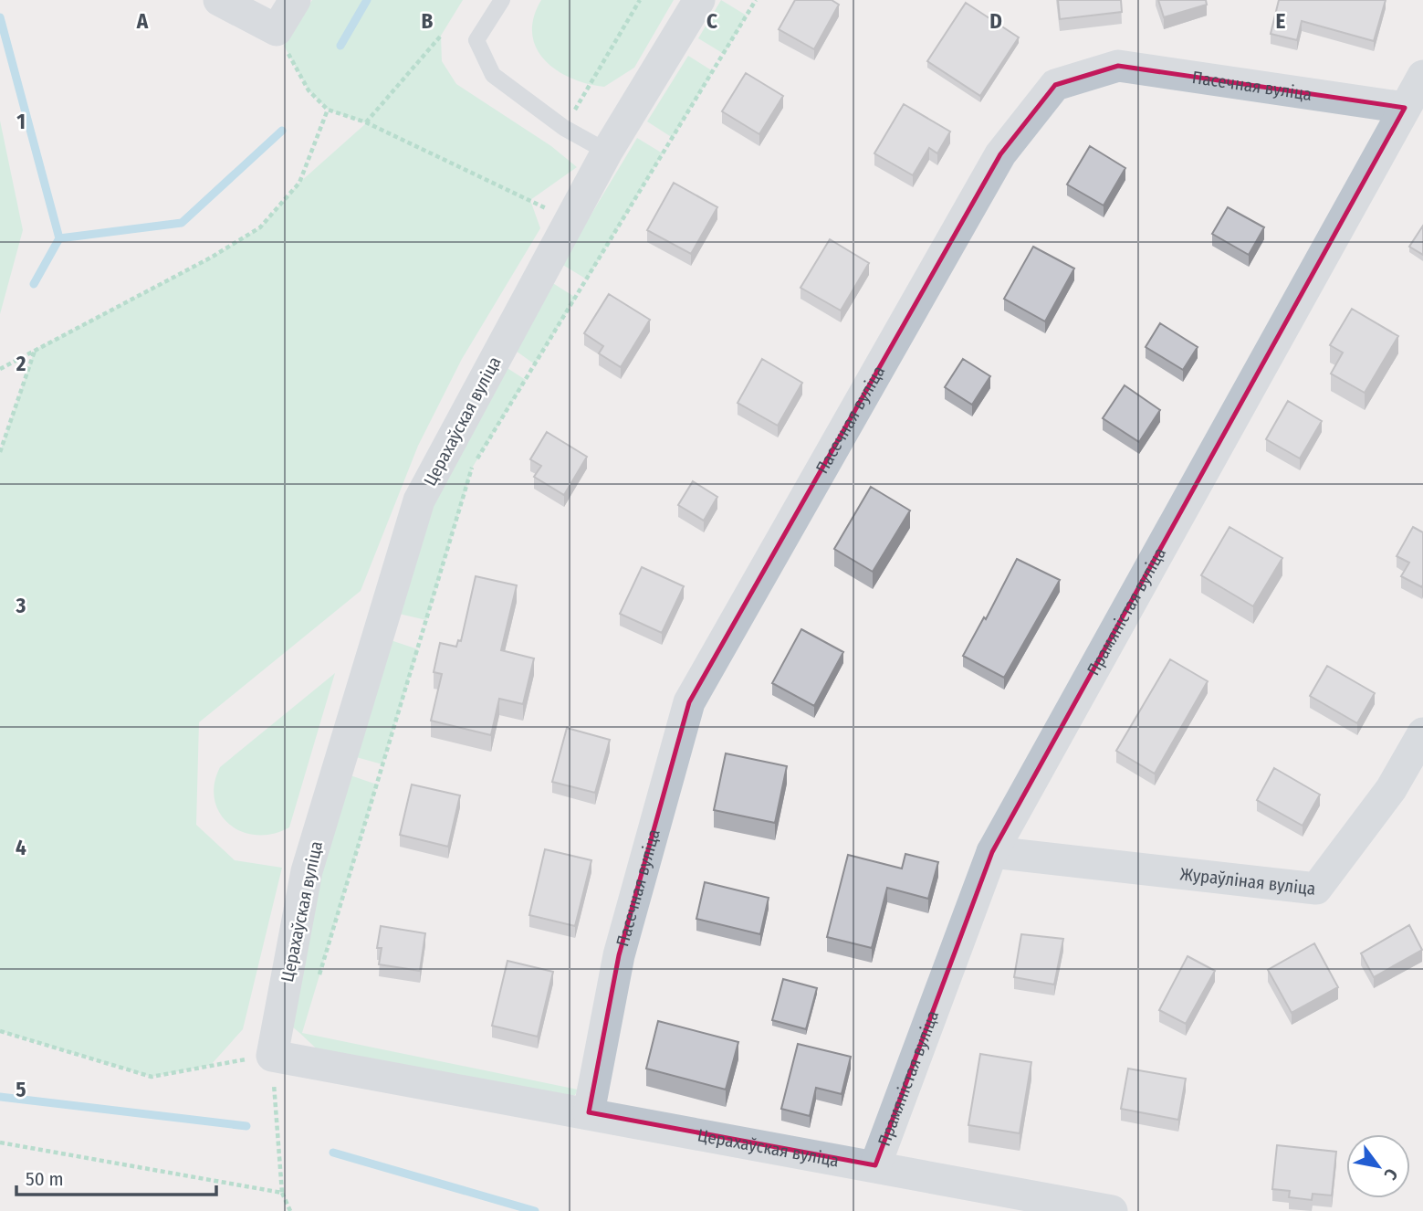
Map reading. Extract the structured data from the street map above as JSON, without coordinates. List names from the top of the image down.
{
  "streets": {
    "street": [
      "Пасечная вуліца",
      "Церахаўская вуліца",
      "Прамяністая вуліца",
      "Жураўліная вуліца"
    ]
  },
  "crossings": [
    ["Пасечная вуліца", "Церахаўская вуліца"],
    ["Пасечная вуліца", "Прамяністая вуліца"],
    ["Церахаўская вуліца", "Прамяністая вуліца"],
    ["Прамяністая вуліца", "Жураўліная вуліца"]
  ],
  "scale_bar": "50 m",
  "north": "bottom right",
  "grid": {
    "columns": [
      "A",
      "B",
      "C",
      "D",
      "E"
    ],
    "rows": [
      "1",
      "2",
      "3",
      "4",
      "5"
    ]
  }
}
